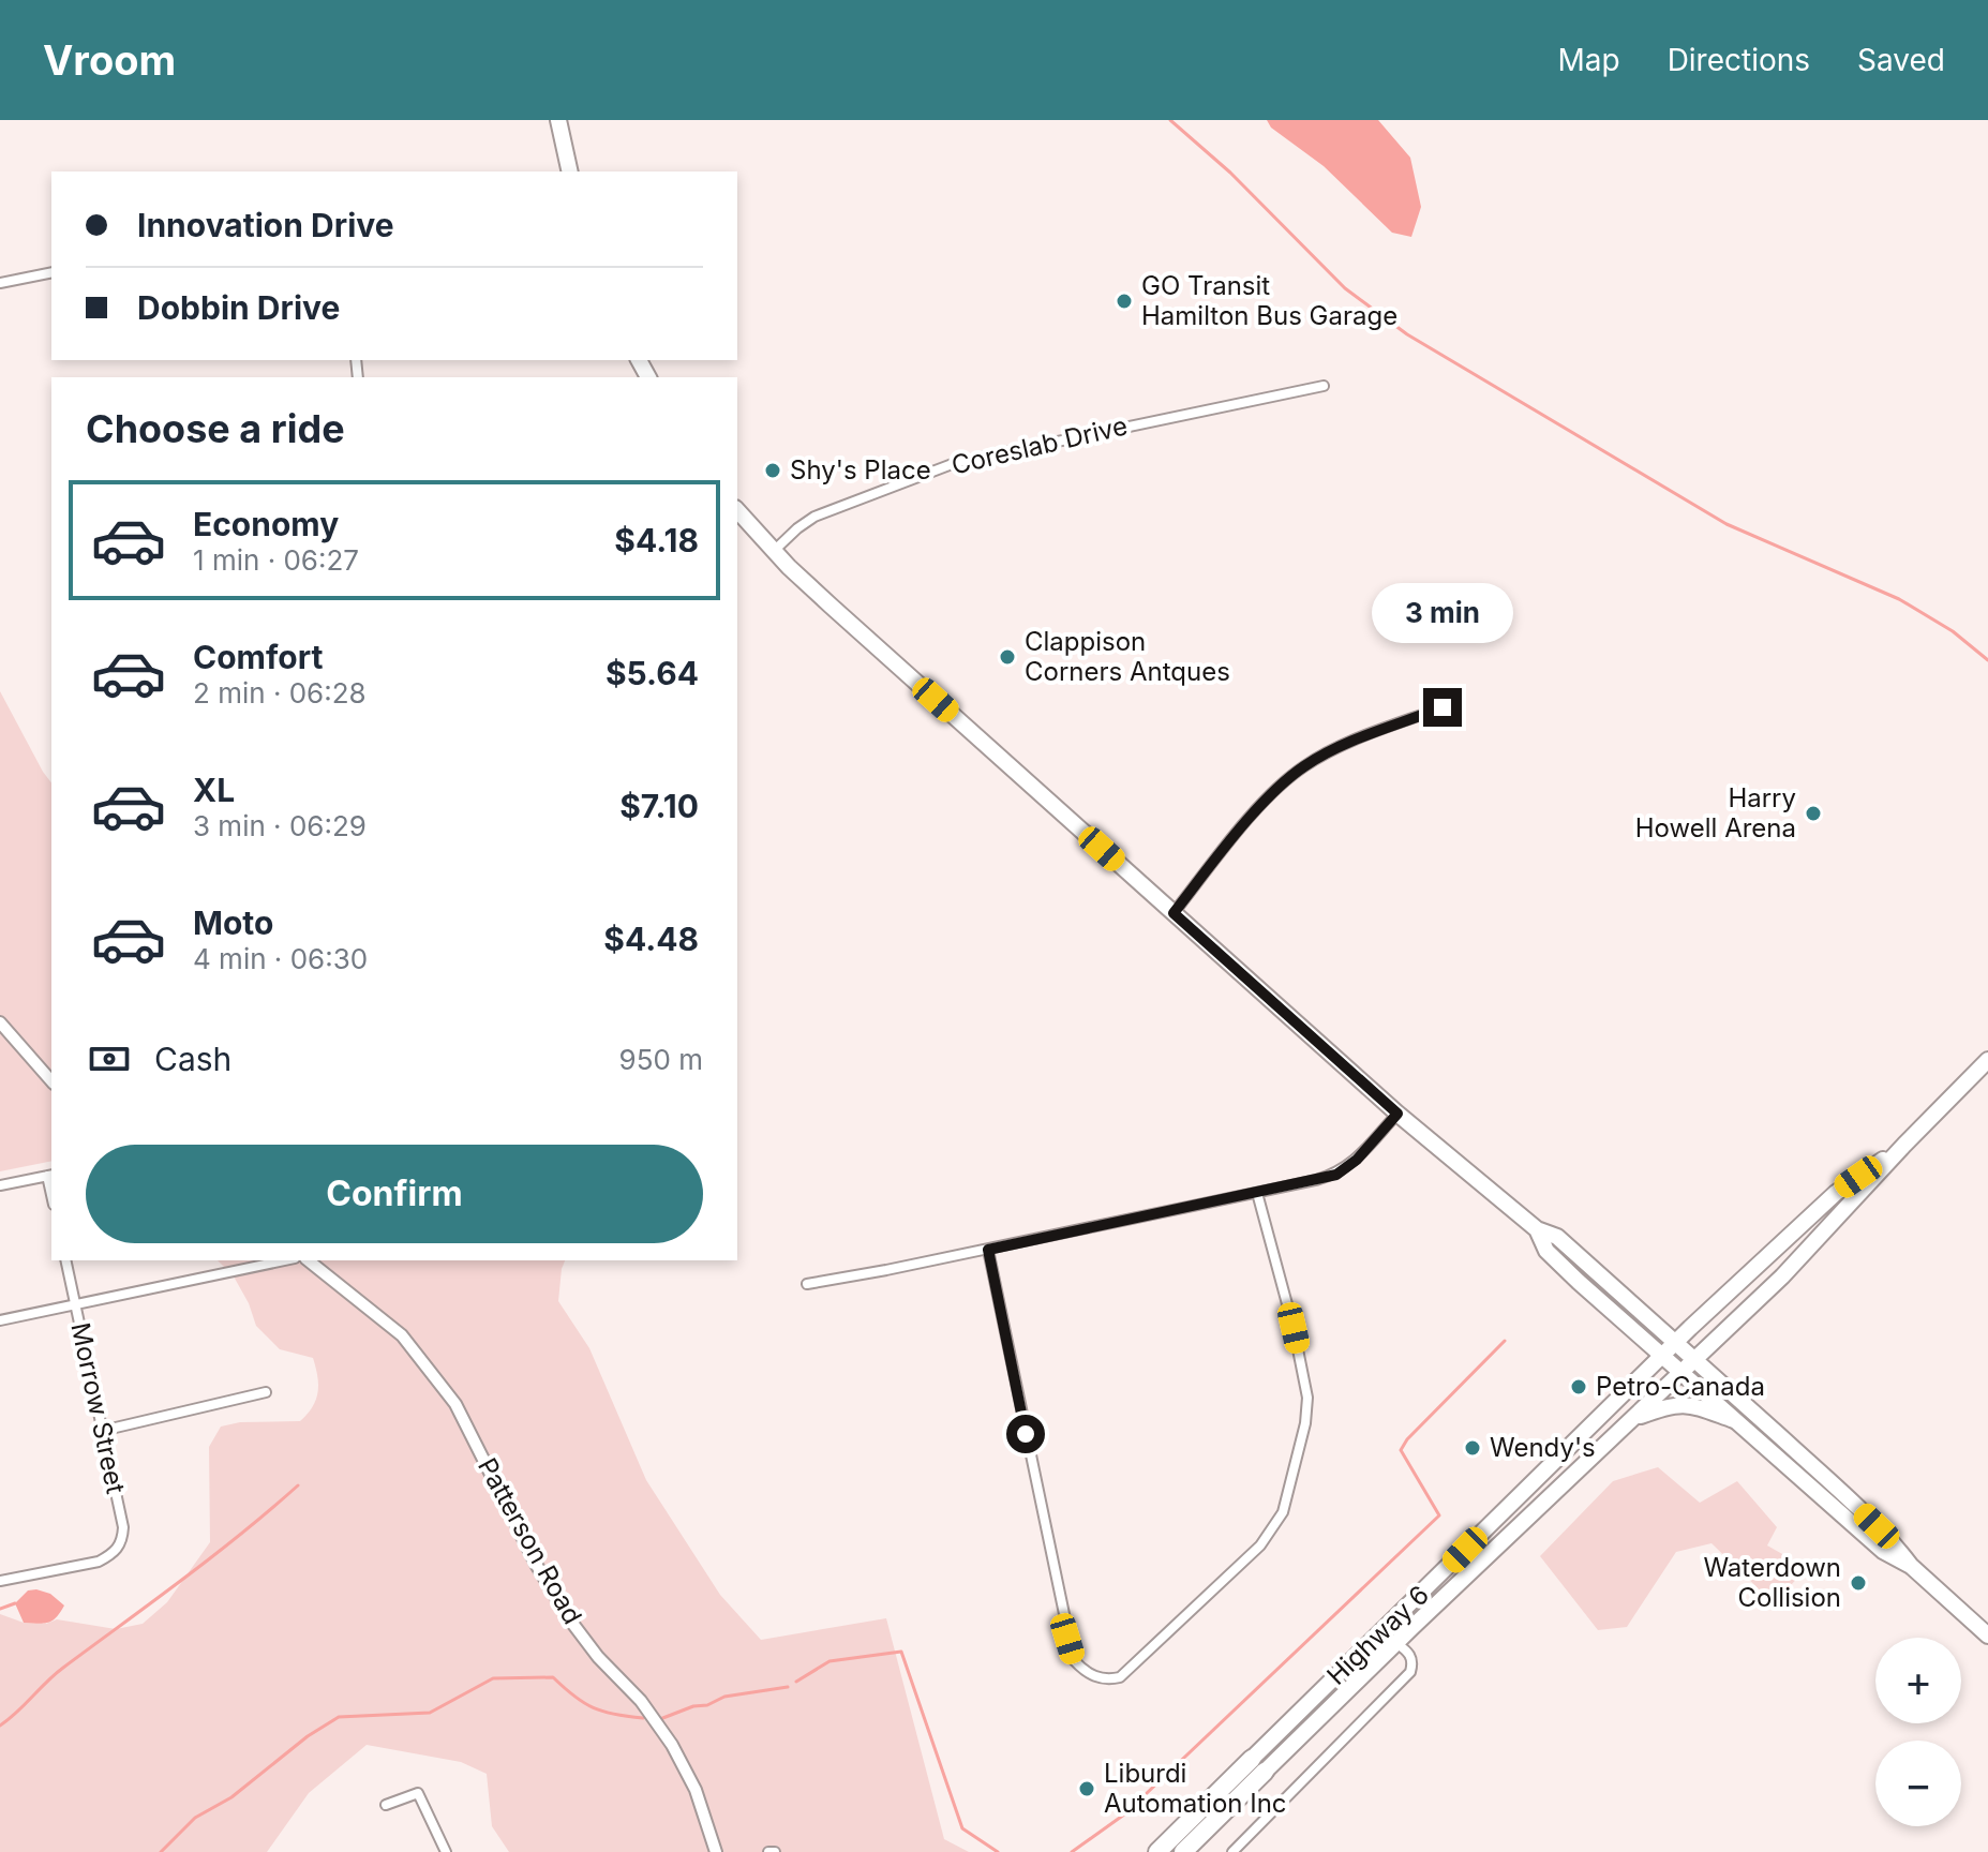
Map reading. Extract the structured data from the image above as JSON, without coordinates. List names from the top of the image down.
{
  "streets": {
    "highway": ["Highway 6"],
    "street": ["Coreslab Drive", "Morrow Street", "Patterson Road"]
  },
  "places": [
    "GO Transit Hamilton Bus Garage",
    "Shy's Place",
    "Clappison Corners Antques",
    "Harry Howell Arena",
    "Petro-Canada",
    "Wendy's",
    "Waterdown Collision",
    "Liburdi Automation Inc"
  ],
  "page": {
    "header": "Vroom",
    "nav": ["Map", "Directions", "Saved"],
    "banner": ["Innovation Drive", "Dobbin Drive"],
    "heading": "Choose a ride",
    "list": [
      {
        "name": "Economy",
        "note": "1 min · 06:27",
        "value": "$4.18"
      },
      {
        "name": "Comfort",
        "note": "2 min · 06:28",
        "value": "$5.64"
      },
      {
        "name": "XL",
        "note": "3 min · 06:29",
        "value": "$7.10"
      },
      {
        "name": "Moto",
        "note": "4 min · 06:30",
        "value": "$4.48"
      }
    ],
    "bubble": "3 min",
    "pay": ["Cash", "950 m"],
    "buttons": "Confirm",
    "map_buttons": ["+", "−"]
  }
}
